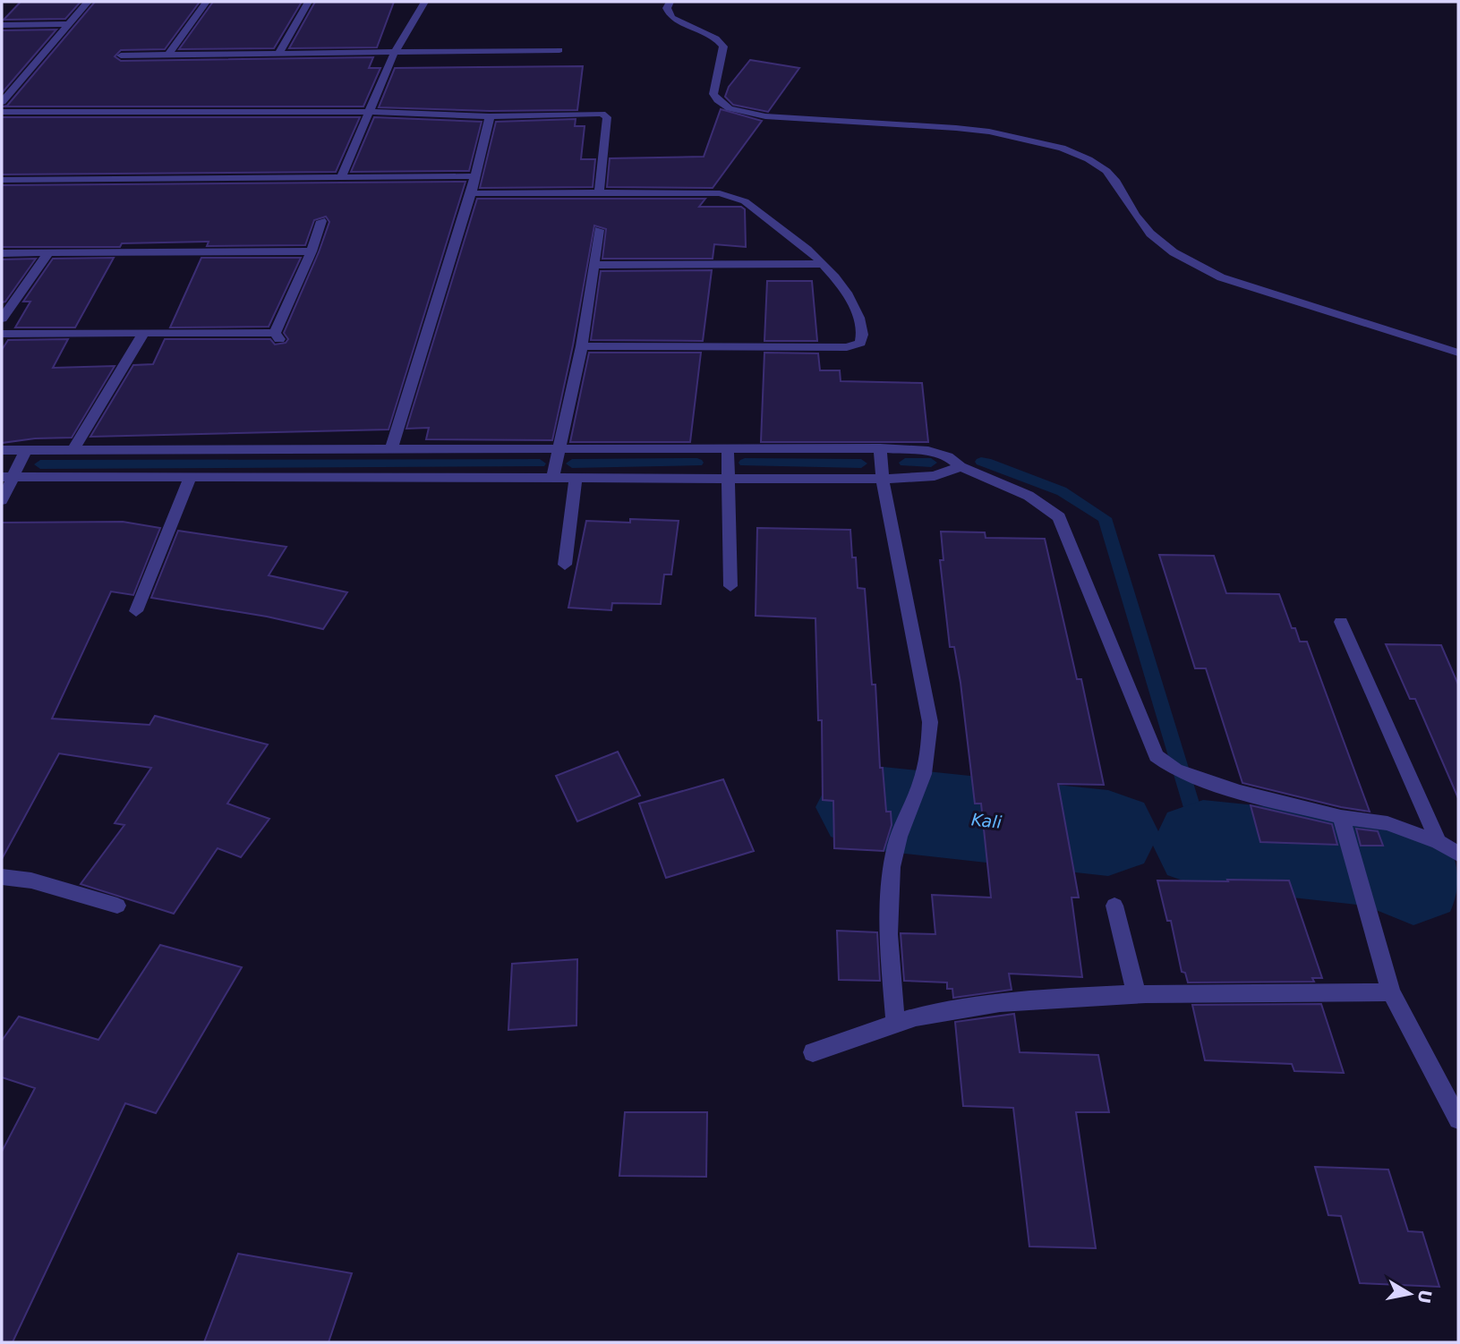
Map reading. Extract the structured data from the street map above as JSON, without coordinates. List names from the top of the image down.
{
  "water": ["Kali"],
  "north": "right"
}
